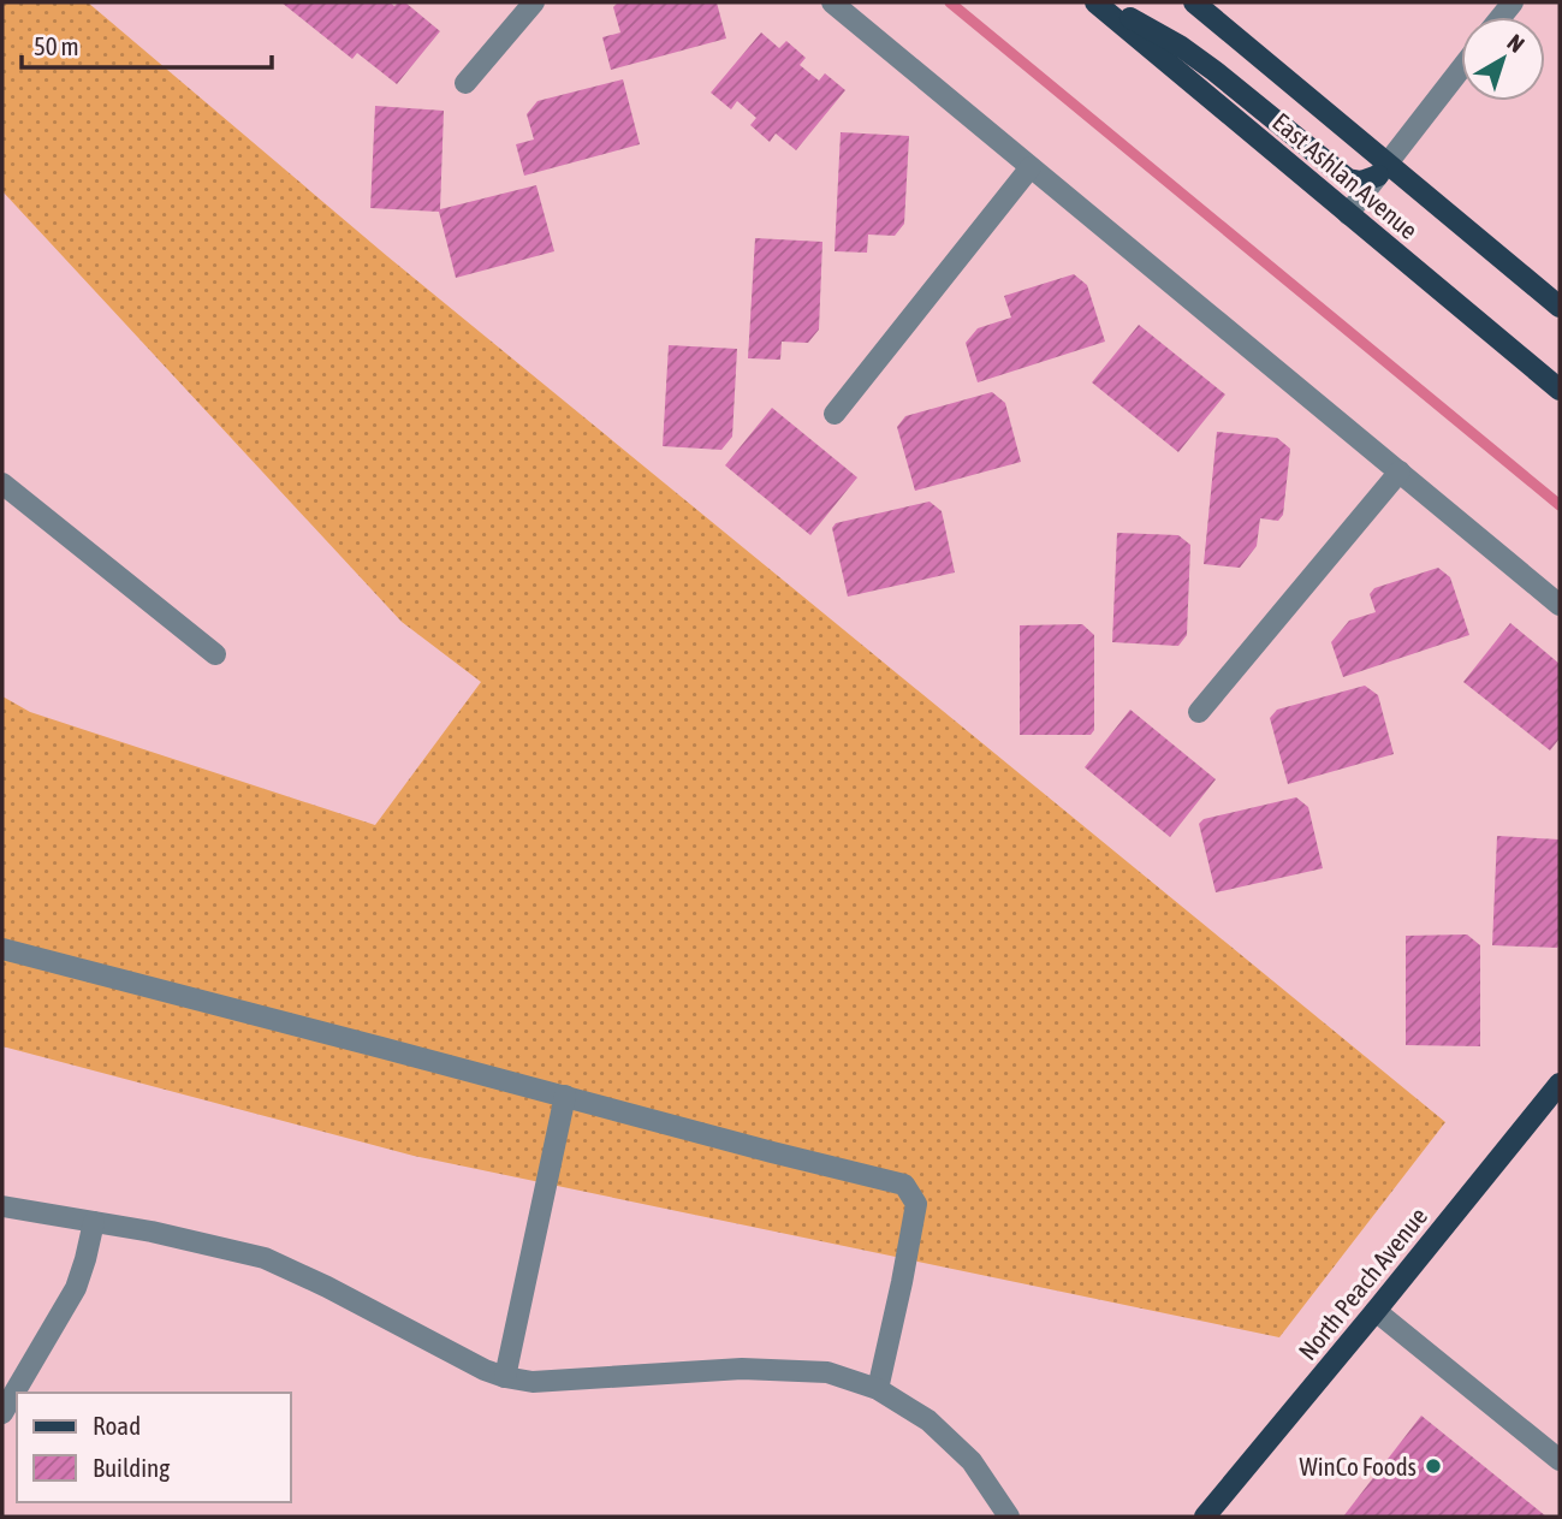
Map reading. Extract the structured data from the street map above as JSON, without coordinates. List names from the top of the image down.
{
  "streets": {
    "main road": ["East Ashlan Avenue", "North Peach Avenue"]
  },
  "places": ["WinCo Foods"],
  "legend": ["Road", "Building"],
  "scale_bar": "50 m",
  "north": "top right"
}
